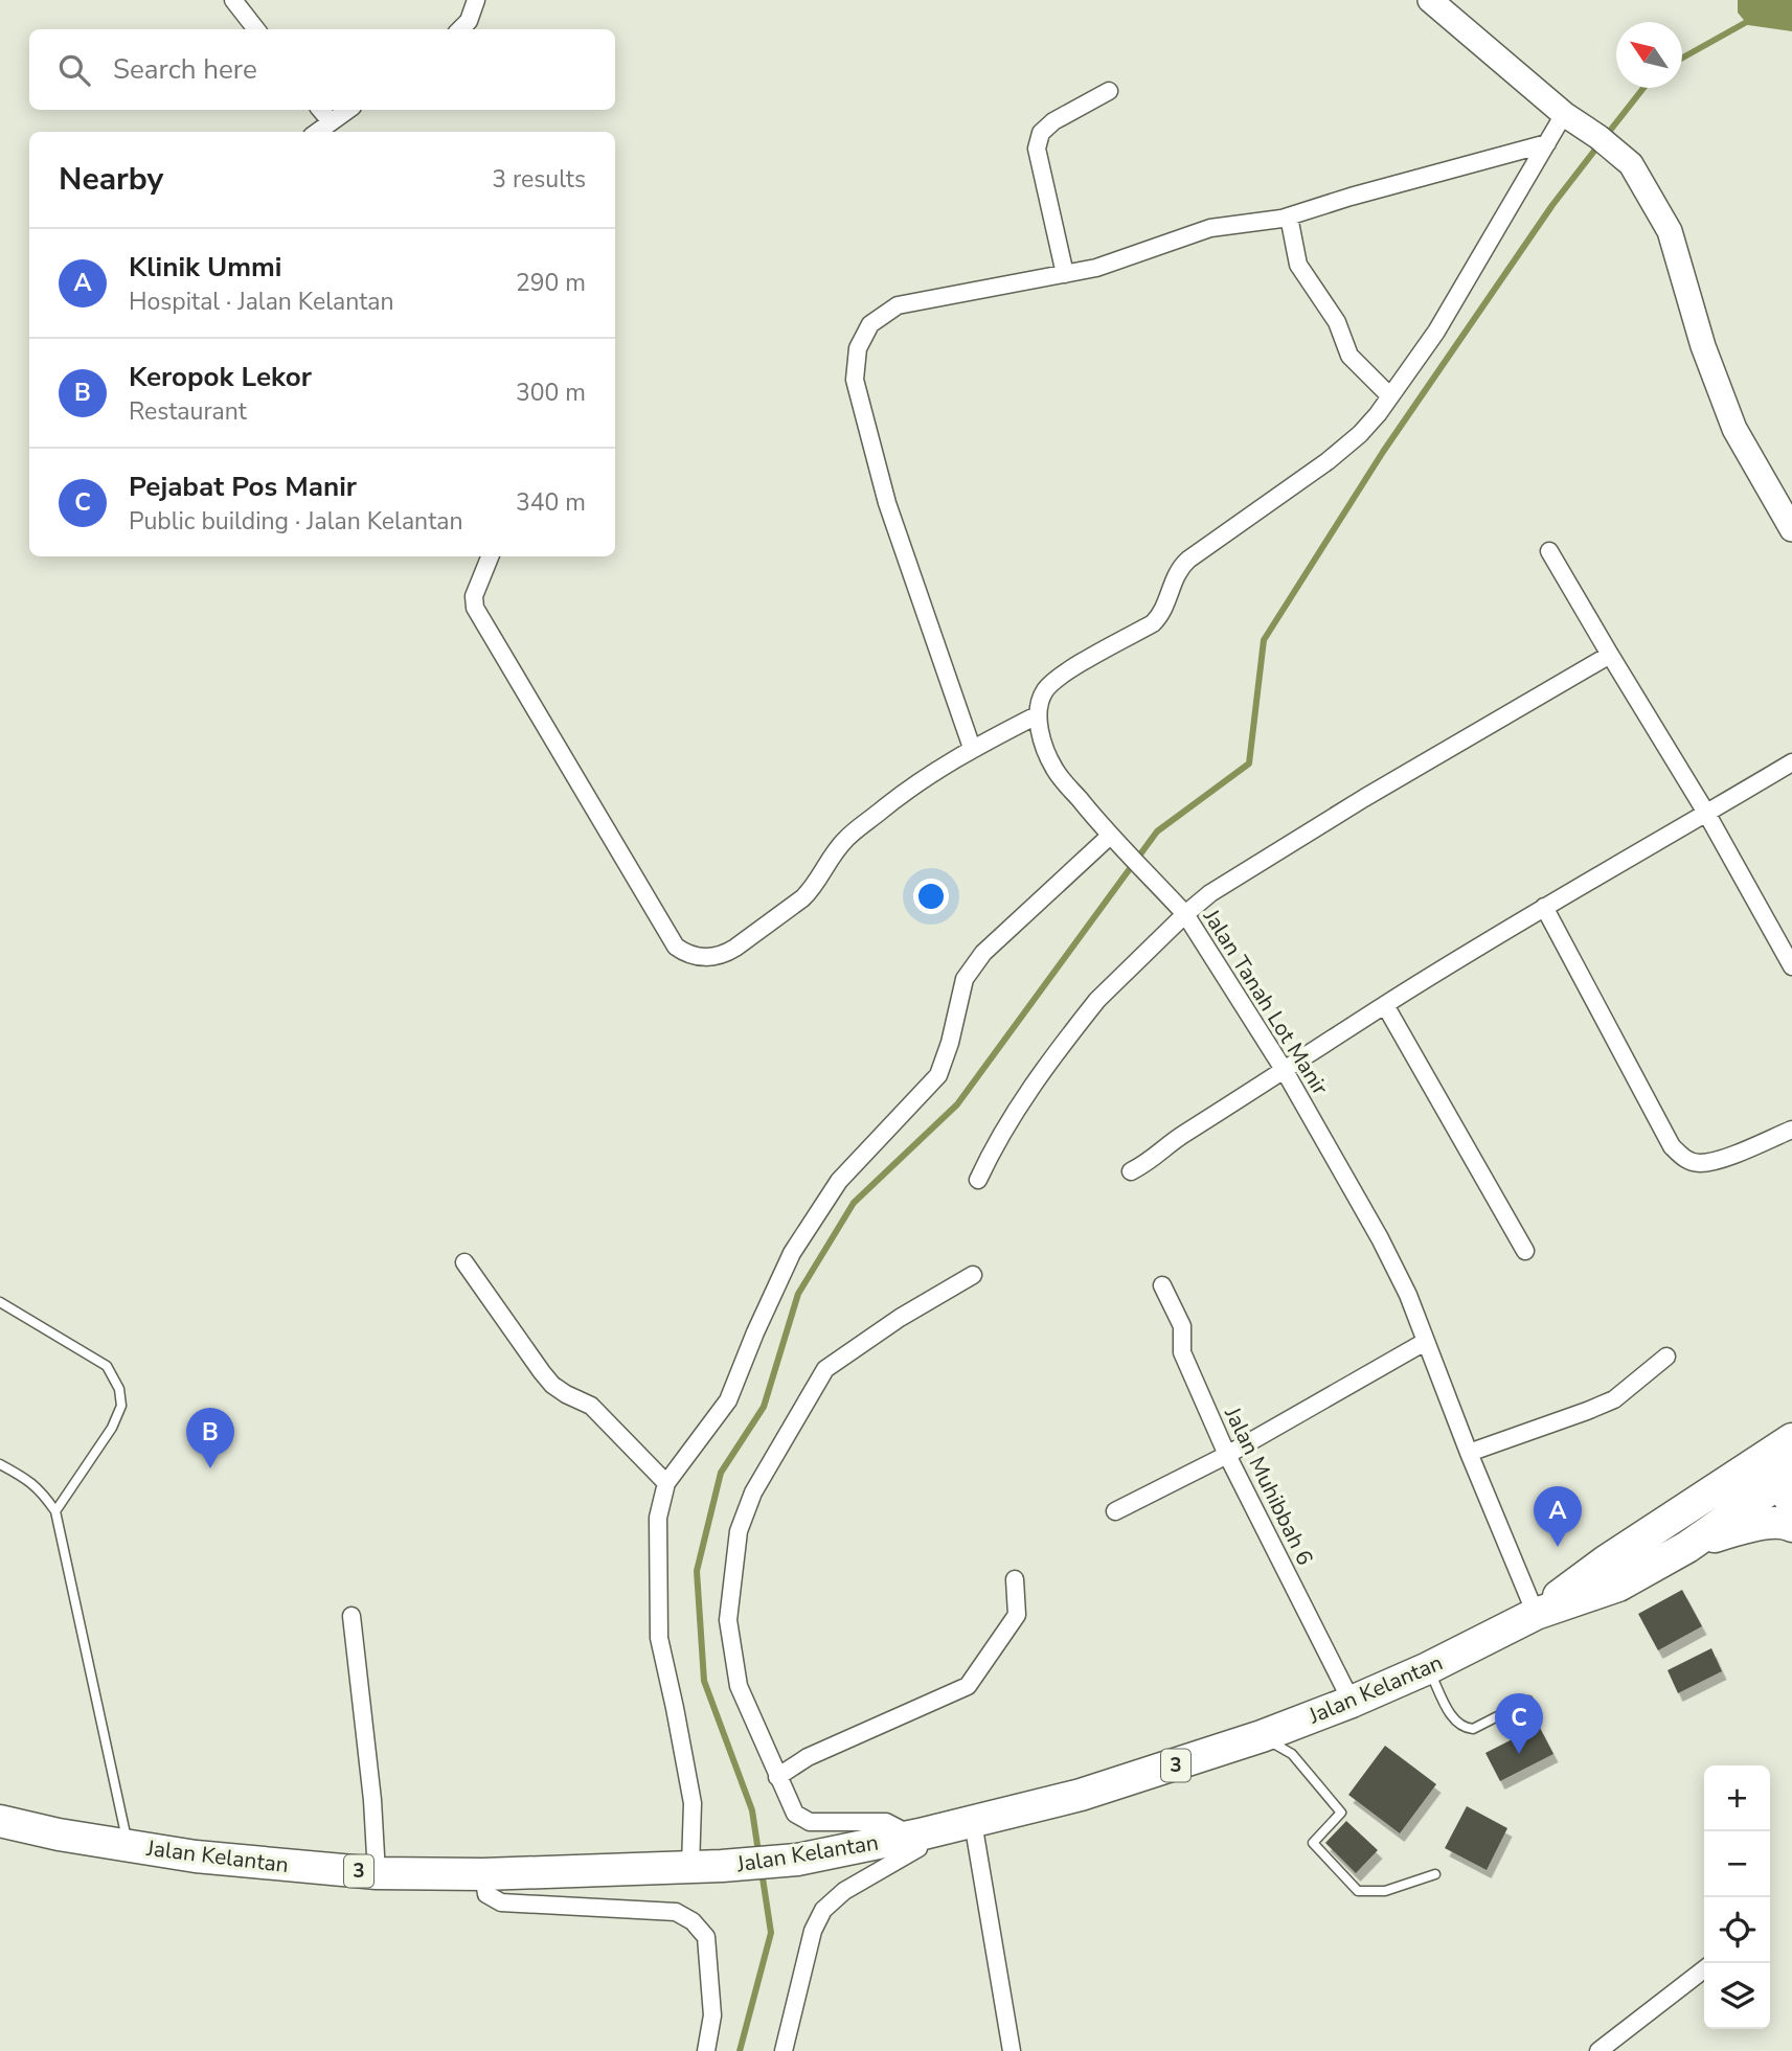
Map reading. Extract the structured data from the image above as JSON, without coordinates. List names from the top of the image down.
{
  "streets": {
    "highway": ["Jalan Kelantan", "3"],
    "street": ["Jalan Tanah Lot Manir", "Jalan Muhibbah 6"]
  },
  "crossings": [
    ["Jalan Tanah Lot Manir", "Jalan Kelantan"],
    ["Jalan Muhibbah 6", "Jalan Kelantan"]
  ],
  "north": "top left",
  "page": {
    "search": "Search here",
    "heading": ["Nearby", "3 results"],
    "list": [
      {
        "mark": "A",
        "name": "Klinik Ummi",
        "note": "Hospital · Jalan Kelantan",
        "value": "290 m"
      },
      {
        "mark": "B",
        "name": "Keropok Lekor",
        "note": "Restaurant",
        "value": "300 m"
      },
      {
        "mark": "C",
        "name": "Pejabat Pos Manir",
        "note": "Public building · Jalan Kelantan",
        "value": "340 m"
      }
    ],
    "pins": ["B", "A", "C"],
    "map_buttons": ["+", "−"]
  }
}
